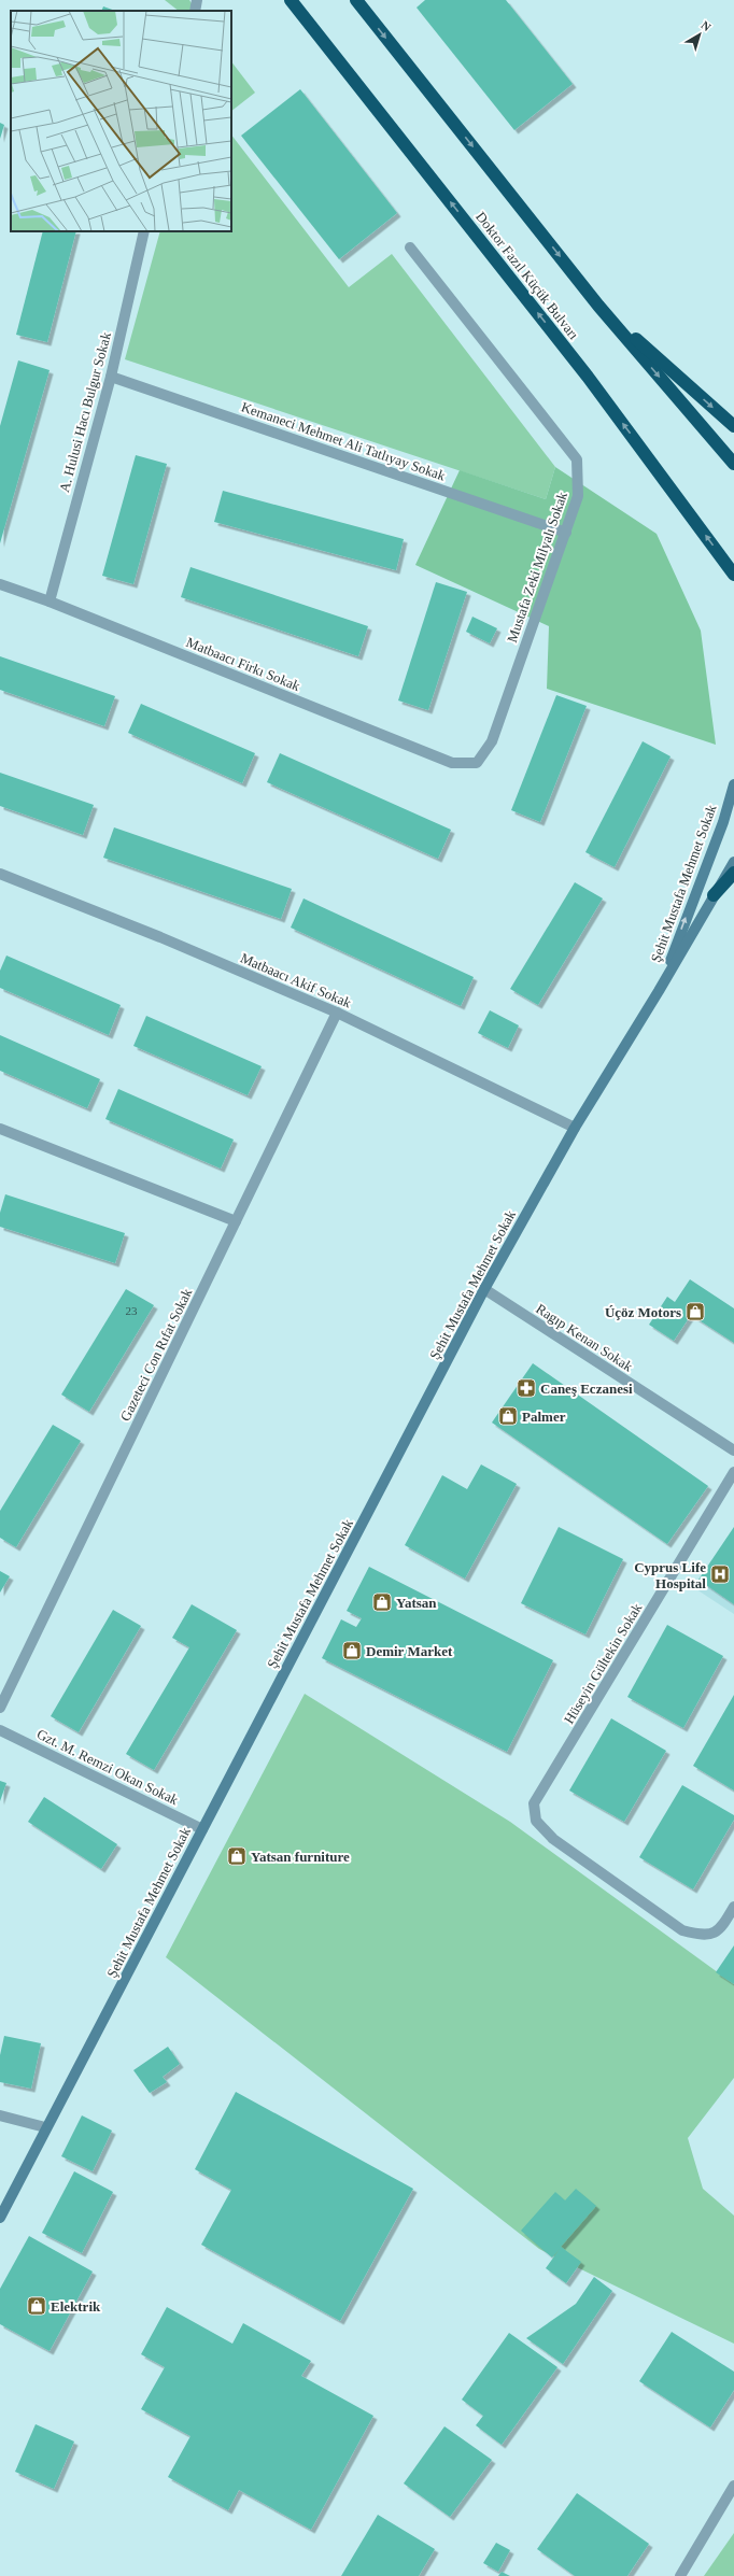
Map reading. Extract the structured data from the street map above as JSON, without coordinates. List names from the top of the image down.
{
  "streets": {
    "highway": ["Doktor Fazıl Küçük Bulvarı"],
    "main road": ["Şehit Mustafa Mehmet Sokak"],
    "street": [
      "A. Hulusi Hacı Bulgur Sokak",
      "Kemaneci Mehmet Ali Tatlıyay Sokak",
      "Mustafa Zeki Milyalı Sokak",
      "Matbaacı Firkı Sokak",
      "Matbaacı Akif Sokak",
      "Ragıp Kenan Sokak",
      "Gazeteci Con Rıfat Sokak",
      "Hüseyin Gültekin Sokak",
      "Gzt. M. Remzi Okan Sokak"
    ]
  },
  "crossings": [
    ["A. Hulusi Hacı Bulgur Sokak", "Kemaneci Mehmet Ali Tatlıyay Sokak"],
    ["A. Hulusi Hacı Bulgur Sokak", "Matbaacı Firkı Sokak"],
    ["Kemaneci Mehmet Ali Tatlıyay Sokak", "Mustafa Zeki Milyalı Sokak"],
    ["Mustafa Zeki Milyalı Sokak", "Matbaacı Firkı Sokak"],
    ["Şehit Mustafa Mehmet Sokak", "Matbaacı Akif Sokak"],
    ["Şehit Mustafa Mehmet Sokak", "Ragıp Kenan Sokak"],
    ["Şehit Mustafa Mehmet Sokak", "Gzt. M. Remzi Okan Sokak"],
    ["Matbaacı Akif Sokak", "Gazeteci Con Rıfat Sokak"]
  ],
  "places": {
    "shop": [
      "Úçöz Motors",
      "Palmer",
      "Yatsan",
      "Demir Market",
      "Yatsan furniture",
      "Elektrik"
    ],
    "pharmacy": ["Caneş Eczanesi"],
    "hospital": ["Cyprus Life Hospital"]
  },
  "house_numbers": ["23"],
  "north": "top right"
}
